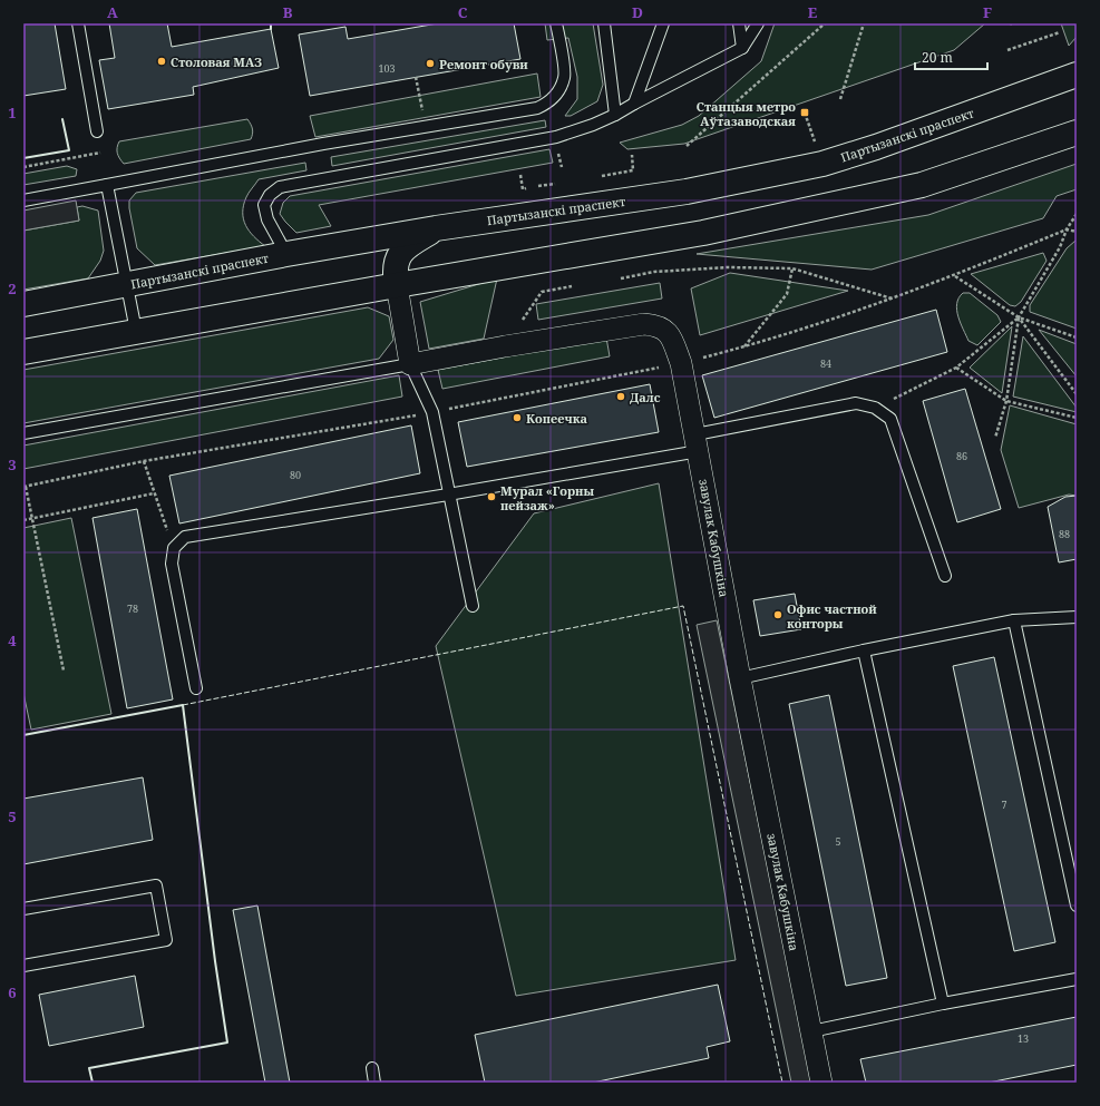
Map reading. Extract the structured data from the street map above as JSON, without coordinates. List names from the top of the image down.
{
  "streets": {
    "main road": ["Партызанскі праспект"],
    "street": ["завулак Кабушкіна"]
  },
  "places": {
    "other": [
      "Столовая МАЗ",
      "Ремонт обуви",
      "Далс",
      "Копеечка",
      "Мурал «Горны пейзаж»",
      "Офис частной конторы"
    ],
    "transit": ["Станцыя метро Аўтазаводская"]
  },
  "house_numbers": [
    "103",
    "84",
    "86",
    "80",
    "88",
    "78",
    "7",
    "5",
    "13"
  ],
  "scale_bar": "20 m",
  "grid": {
    "columns": [
      "A",
      "B",
      "C",
      "D",
      "E",
      "F"
    ],
    "rows": [
      "1",
      "2",
      "3",
      "4",
      "5",
      "6"
    ]
  }
}
